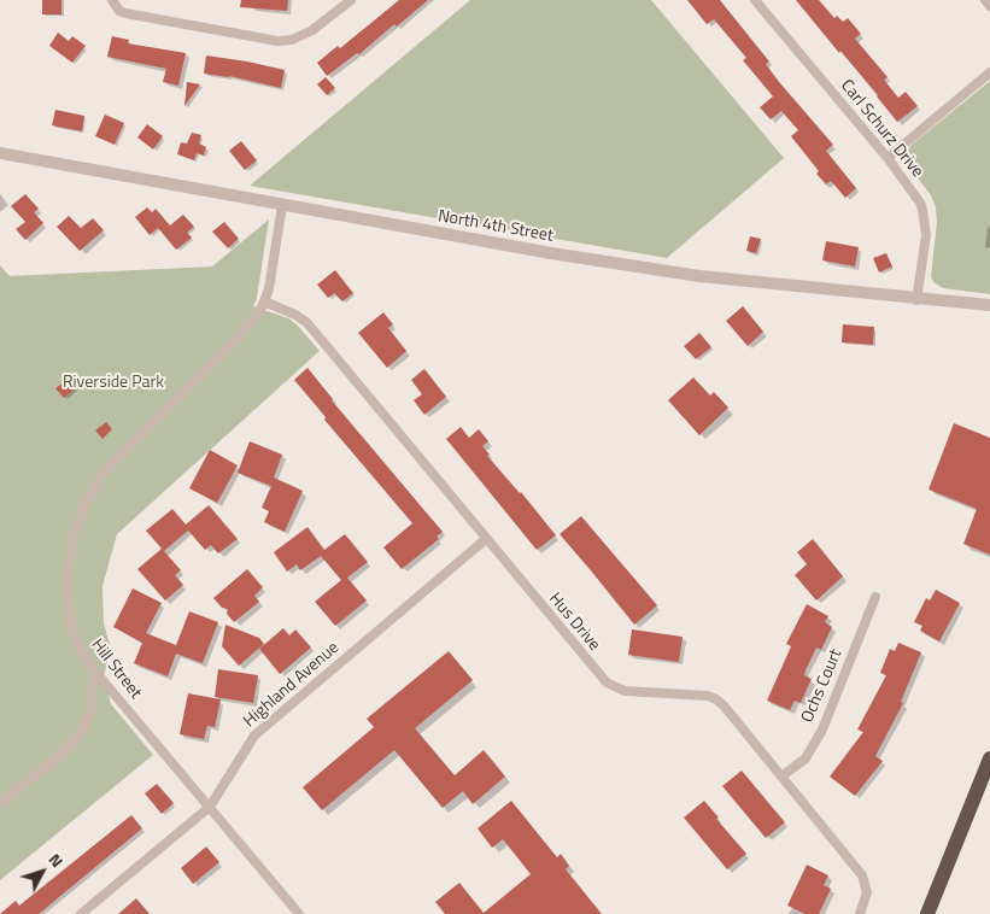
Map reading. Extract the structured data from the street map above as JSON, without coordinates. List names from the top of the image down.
{
  "streets": {
    "street": [
      "Carl Schurz Drive",
      "North 4th Street",
      "Hus Drive",
      "Hill Street",
      "Highland Avenue",
      "Ochs Court"
    ]
  },
  "crossings": [
    ["Carl Schurz Drive", "North 4th Street"],
    ["North 4th Street", "Hill Street"],
    ["Hus Drive", "Hill Street"],
    ["Hus Drive", "Highland Avenue"],
    ["Hus Drive", "Ochs Court"],
    ["Hill Street", "Highland Avenue"]
  ],
  "parks": ["Riverside Park"],
  "north": "top right"
}
